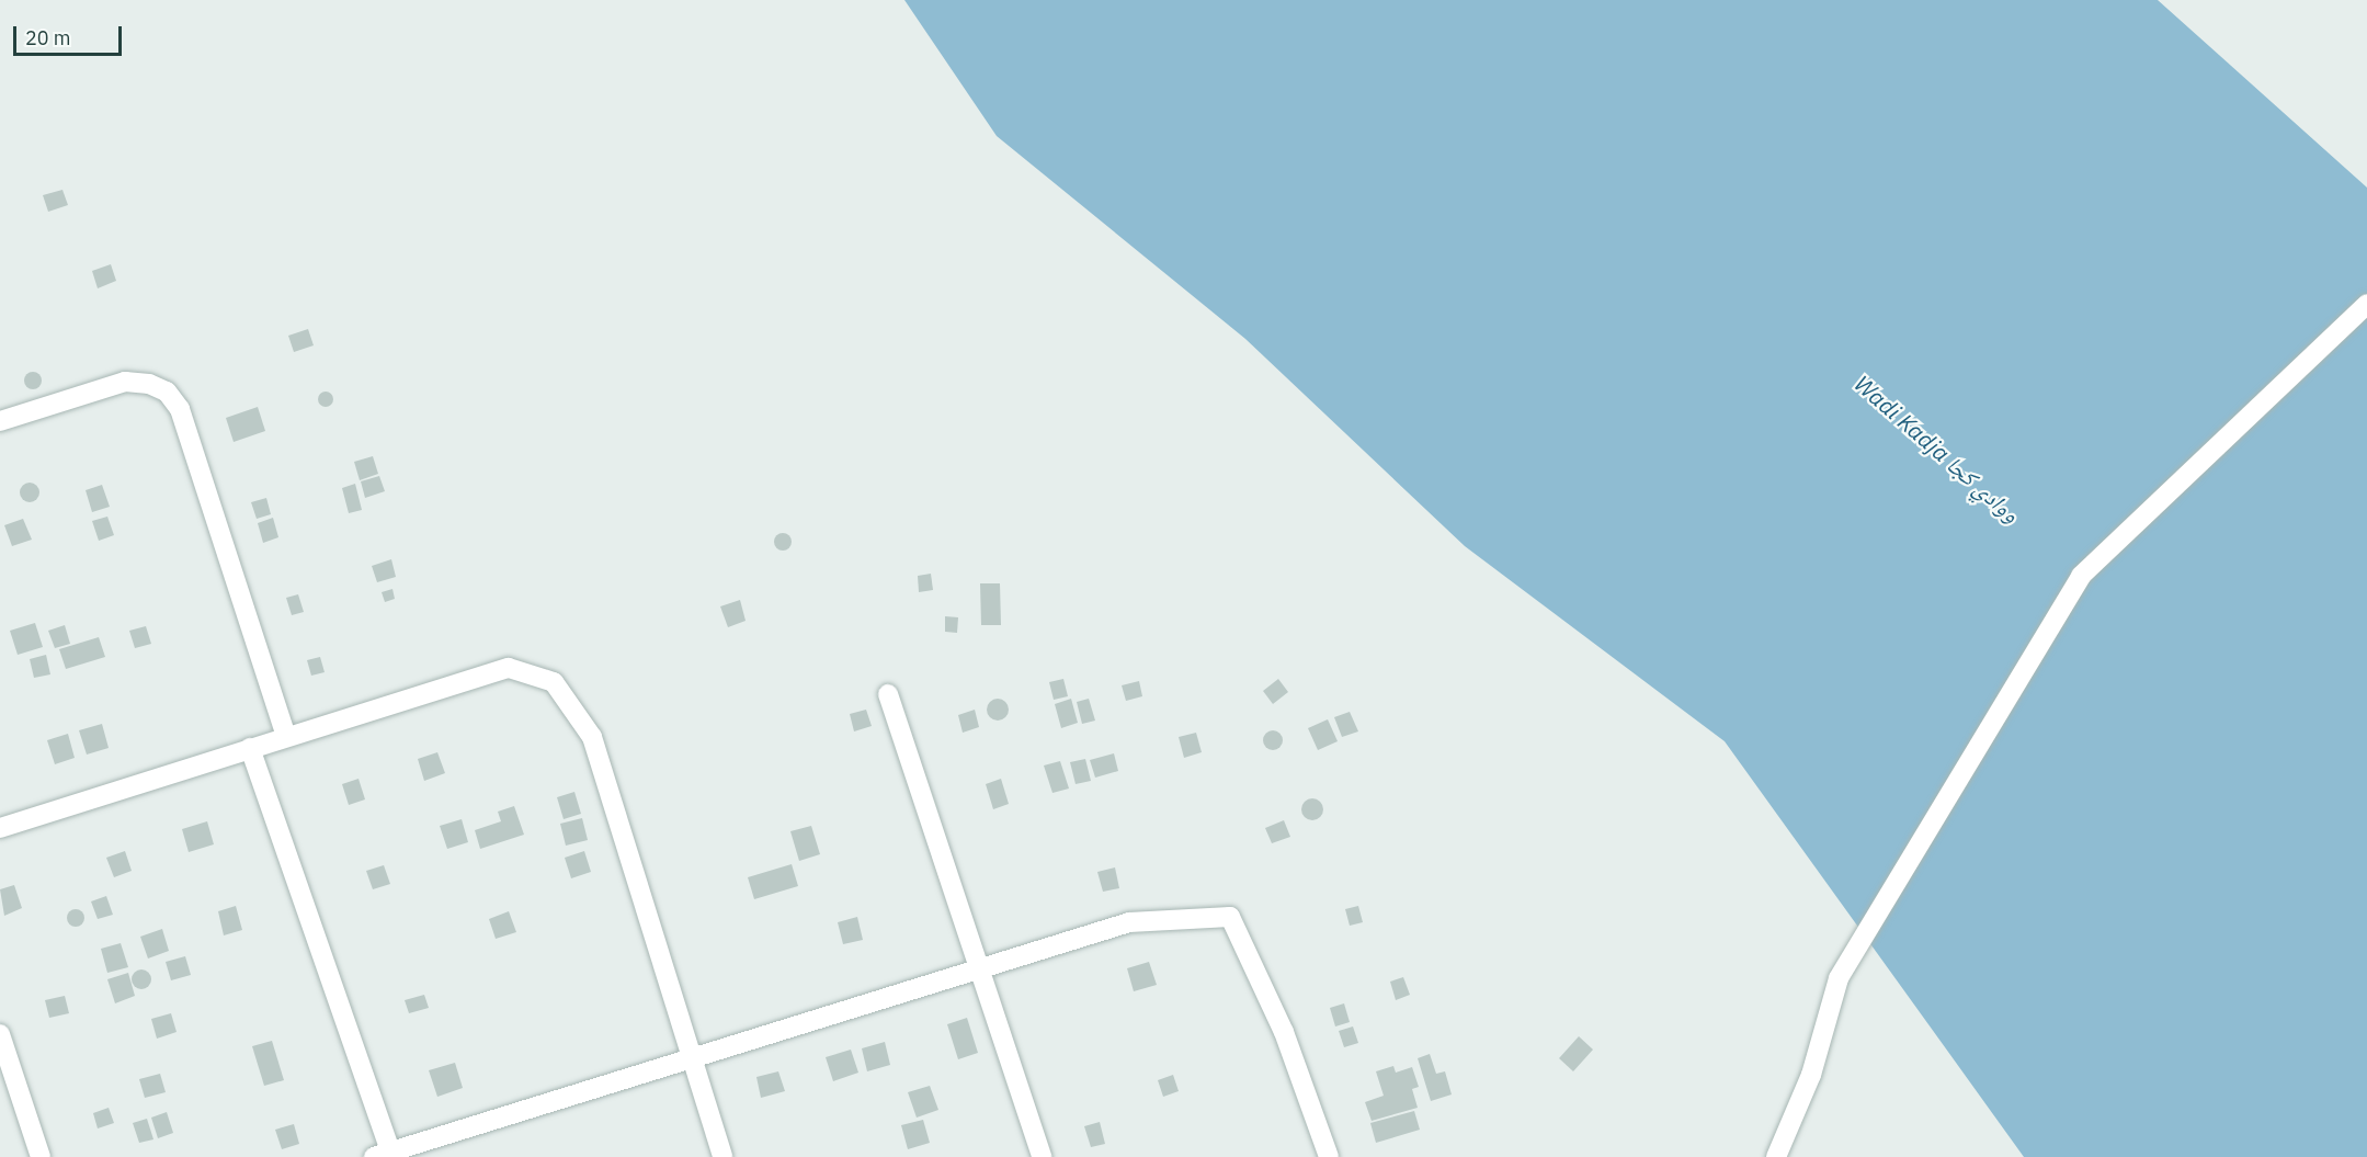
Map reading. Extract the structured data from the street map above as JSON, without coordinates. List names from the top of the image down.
{
  "water": ["Wadi Kadja ووادي كجا"],
  "scale_bar": "20 m"
}
